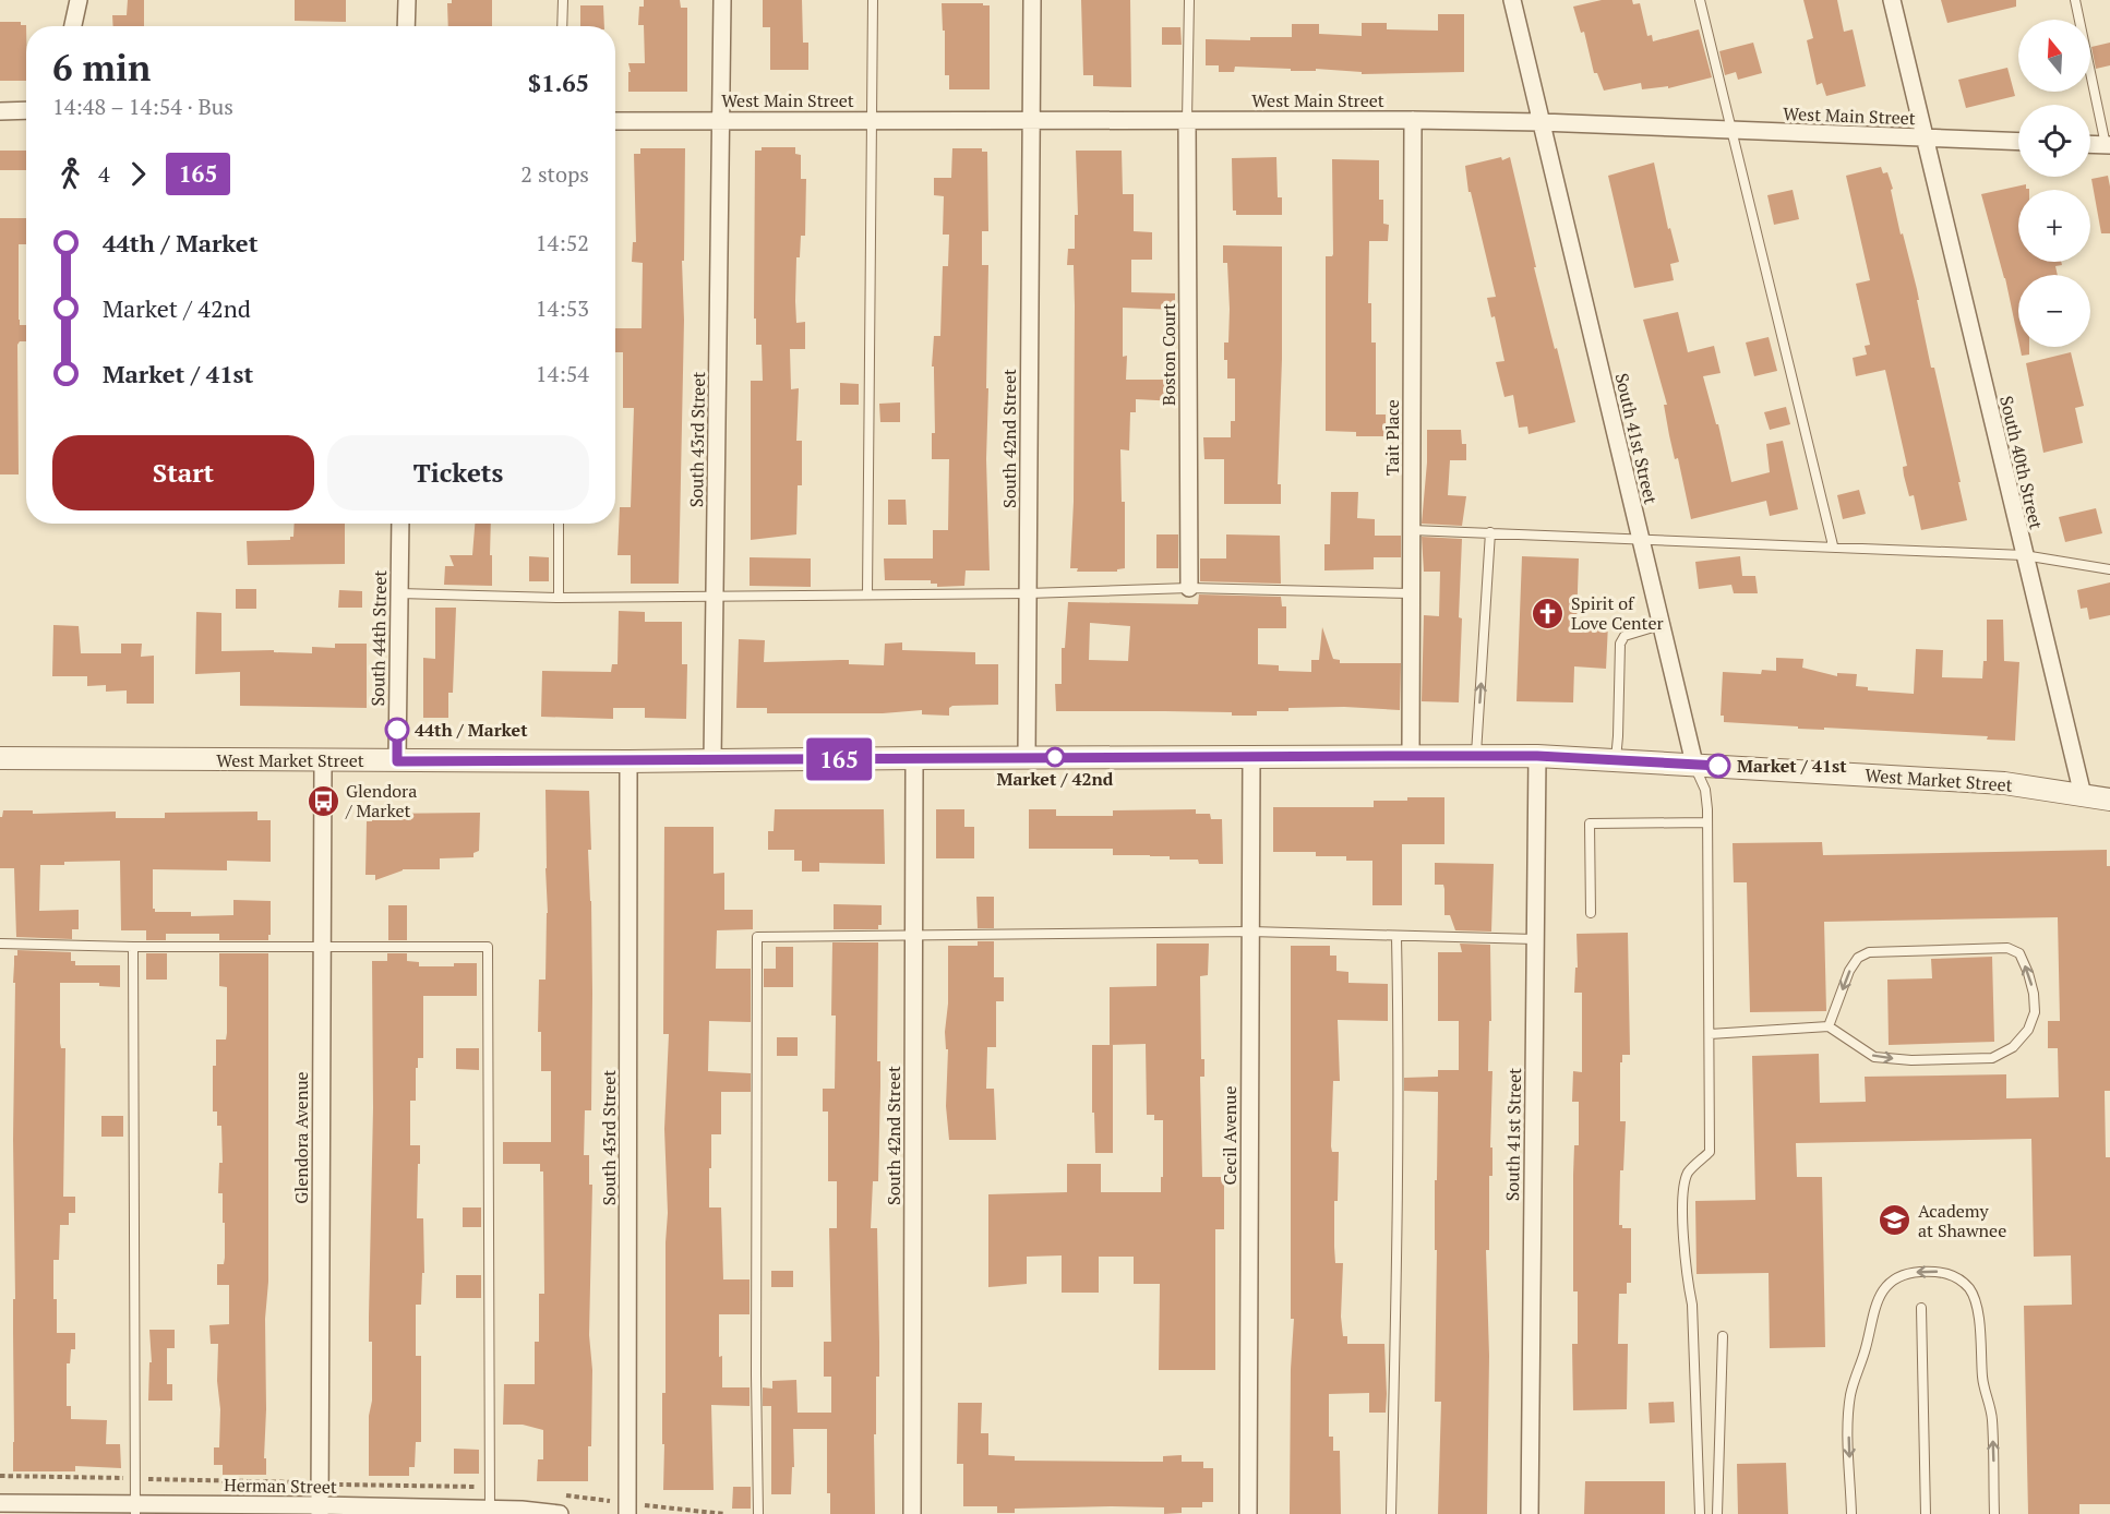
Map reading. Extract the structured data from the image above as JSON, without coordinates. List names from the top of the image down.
{
  "streets": {
    "street": [
      "West Main Street",
      "Boston Court",
      "Tait Place",
      "South 42nd Street",
      "South 41st Street",
      "South 43rd Street",
      "South 40th Street",
      "South 44th Street",
      "West Market Street",
      "Cecil Avenue",
      "Glendora Avenue",
      "Herman Street"
    ]
  },
  "crossings": [
    ["West Main Street", "Boston Court"],
    ["West Main Street", "Tait Place"],
    ["West Main Street", "South 42nd Street"],
    ["West Main Street", "South 41st Street"],
    ["West Main Street", "South 43rd Street"],
    ["West Main Street", "South 40th Street"],
    ["Tait Place", "West Market Street"],
    ["South 42nd Street", "West Market Street"],
    ["South 41st Street", "West Market Street"],
    ["South 43rd Street", "West Market Street"],
    ["South 40th Street", "West Market Street"],
    ["South 44th Street", "West Market Street"],
    ["West Market Street", "Cecil Avenue"],
    ["West Market Street", "Glendora Avenue"],
    ["Glendora Avenue", "Herman Street"]
  ],
  "places": {
    "church": ["Spirit of Love Center"],
    "other": ["44th / Market", "Market / 42nd", "Market / 41st"],
    "bus stop": ["Glendora / Market"],
    "school or university": ["Academy at Shawnee"]
  },
  "lines": ["bus line 165"],
  "north": "top",
  "page": {
    "on_map": "165",
    "map_buttons": ["+", "−"],
    "heading": ["6 min", "14:48 – 14:54 · Bus", "$1.65"],
    "legs": ["4", "165", "2 stops"],
    "list": [
      {
        "name": "44th / Market",
        "value": "14:52"
      },
      {
        "name": "Market / 42nd",
        "value": "14:53"
      },
      {
        "name": "Market / 41st",
        "value": "14:54"
      }
    ],
    "buttons": ["Start", "Tickets"]
  }
}
